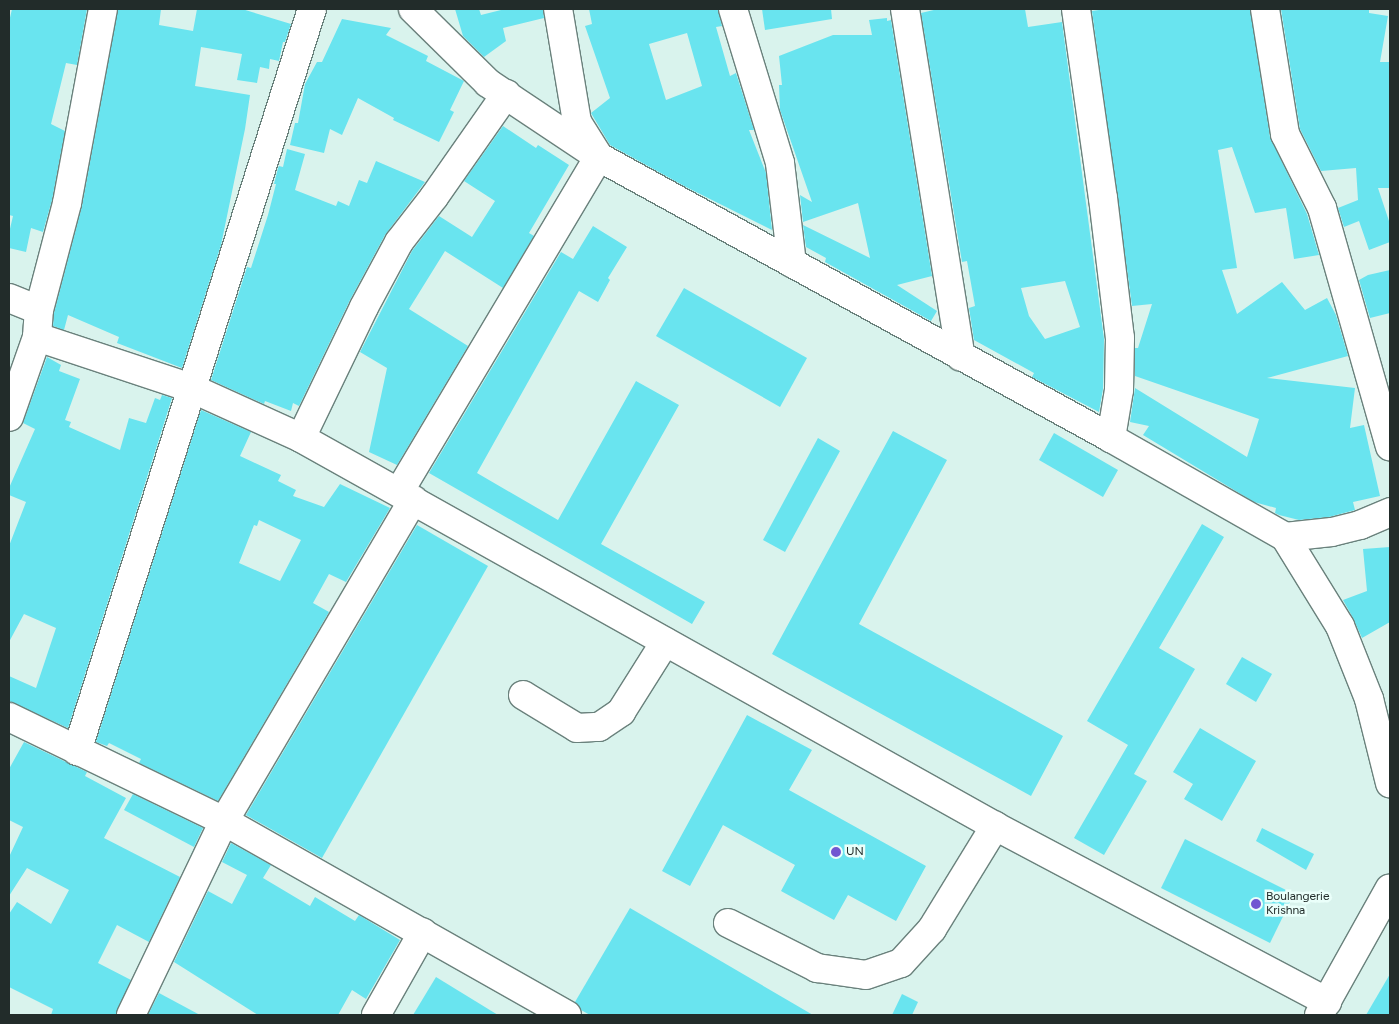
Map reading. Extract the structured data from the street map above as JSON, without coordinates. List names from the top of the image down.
{
  "places": ["UN", "Boulangerie Krishna"]
}
